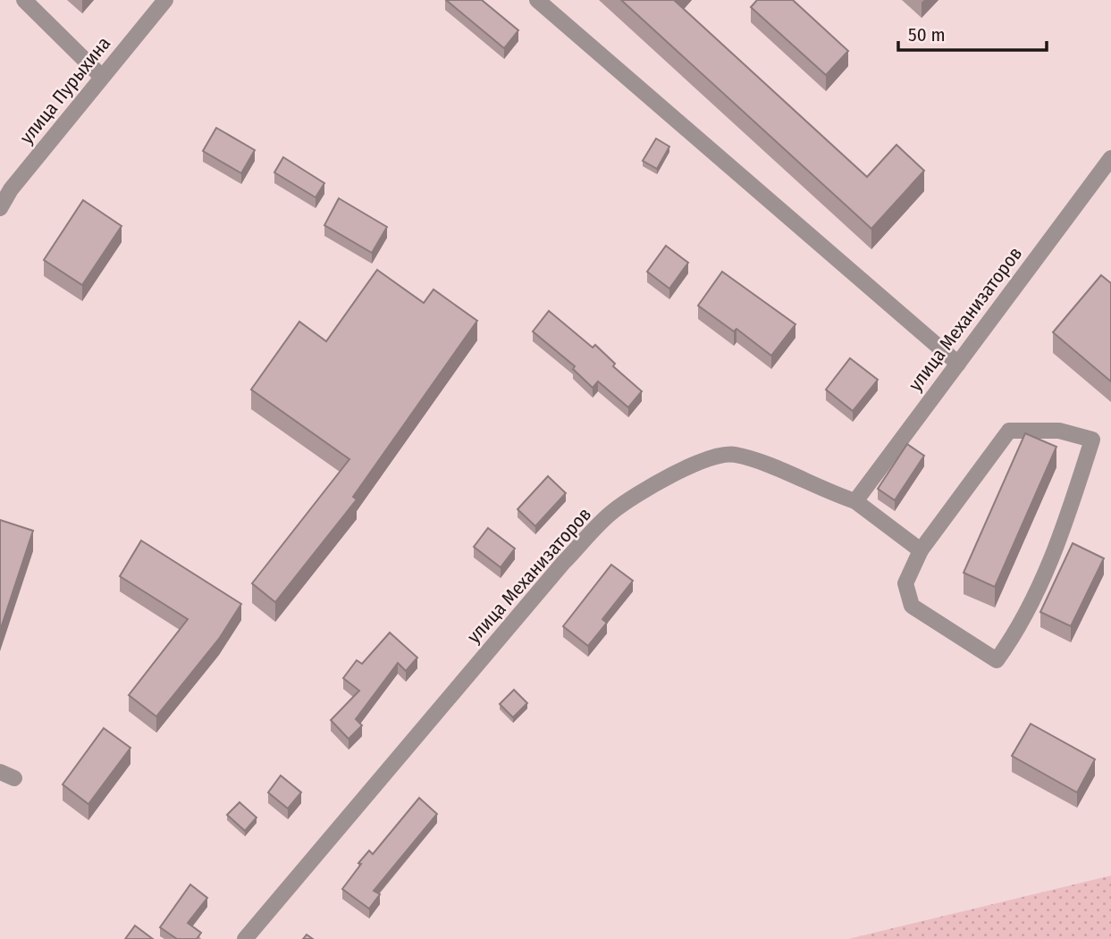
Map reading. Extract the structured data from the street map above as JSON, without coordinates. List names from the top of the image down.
{
  "streets": {
    "street": ["улица Пурыхина", "улица Механизаторов"]
  },
  "scale_bar": "50 m"
}
